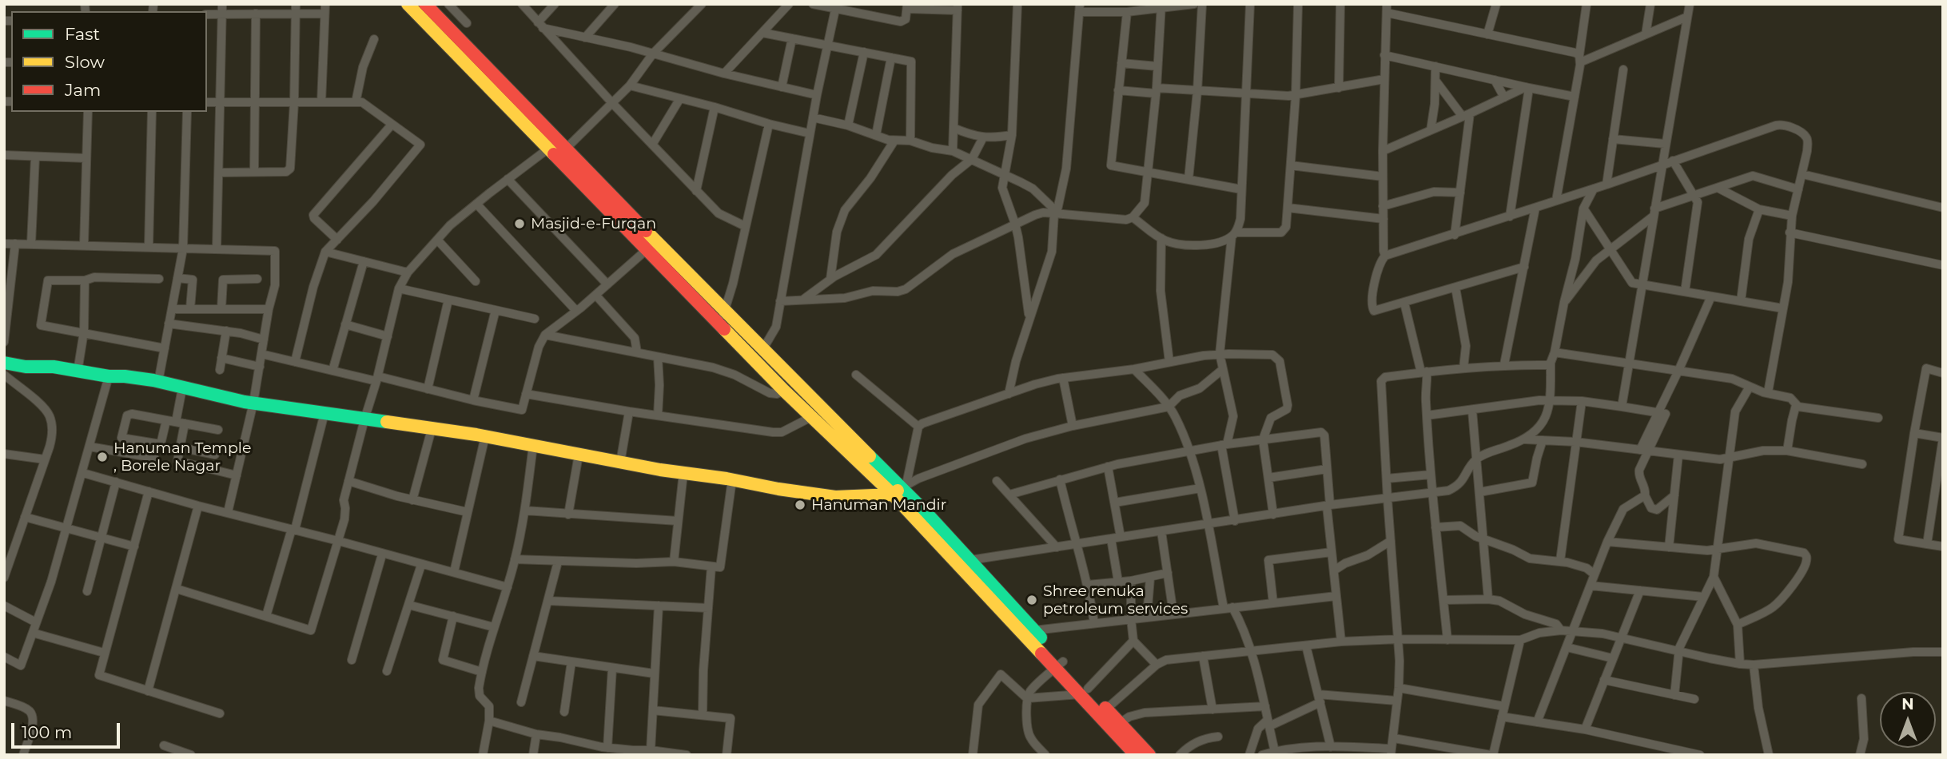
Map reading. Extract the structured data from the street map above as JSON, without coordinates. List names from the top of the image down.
{
  "places": [
    "Masjid-e-Furqan",
    "Hanuman Temple , Borele Nagar",
    "Hanuman Mandir",
    "Shree renuka petroleum services"
  ],
  "legend": ["Fast", "Slow", "Jam"],
  "scale_bar": "100 m",
  "north": "top"
}
